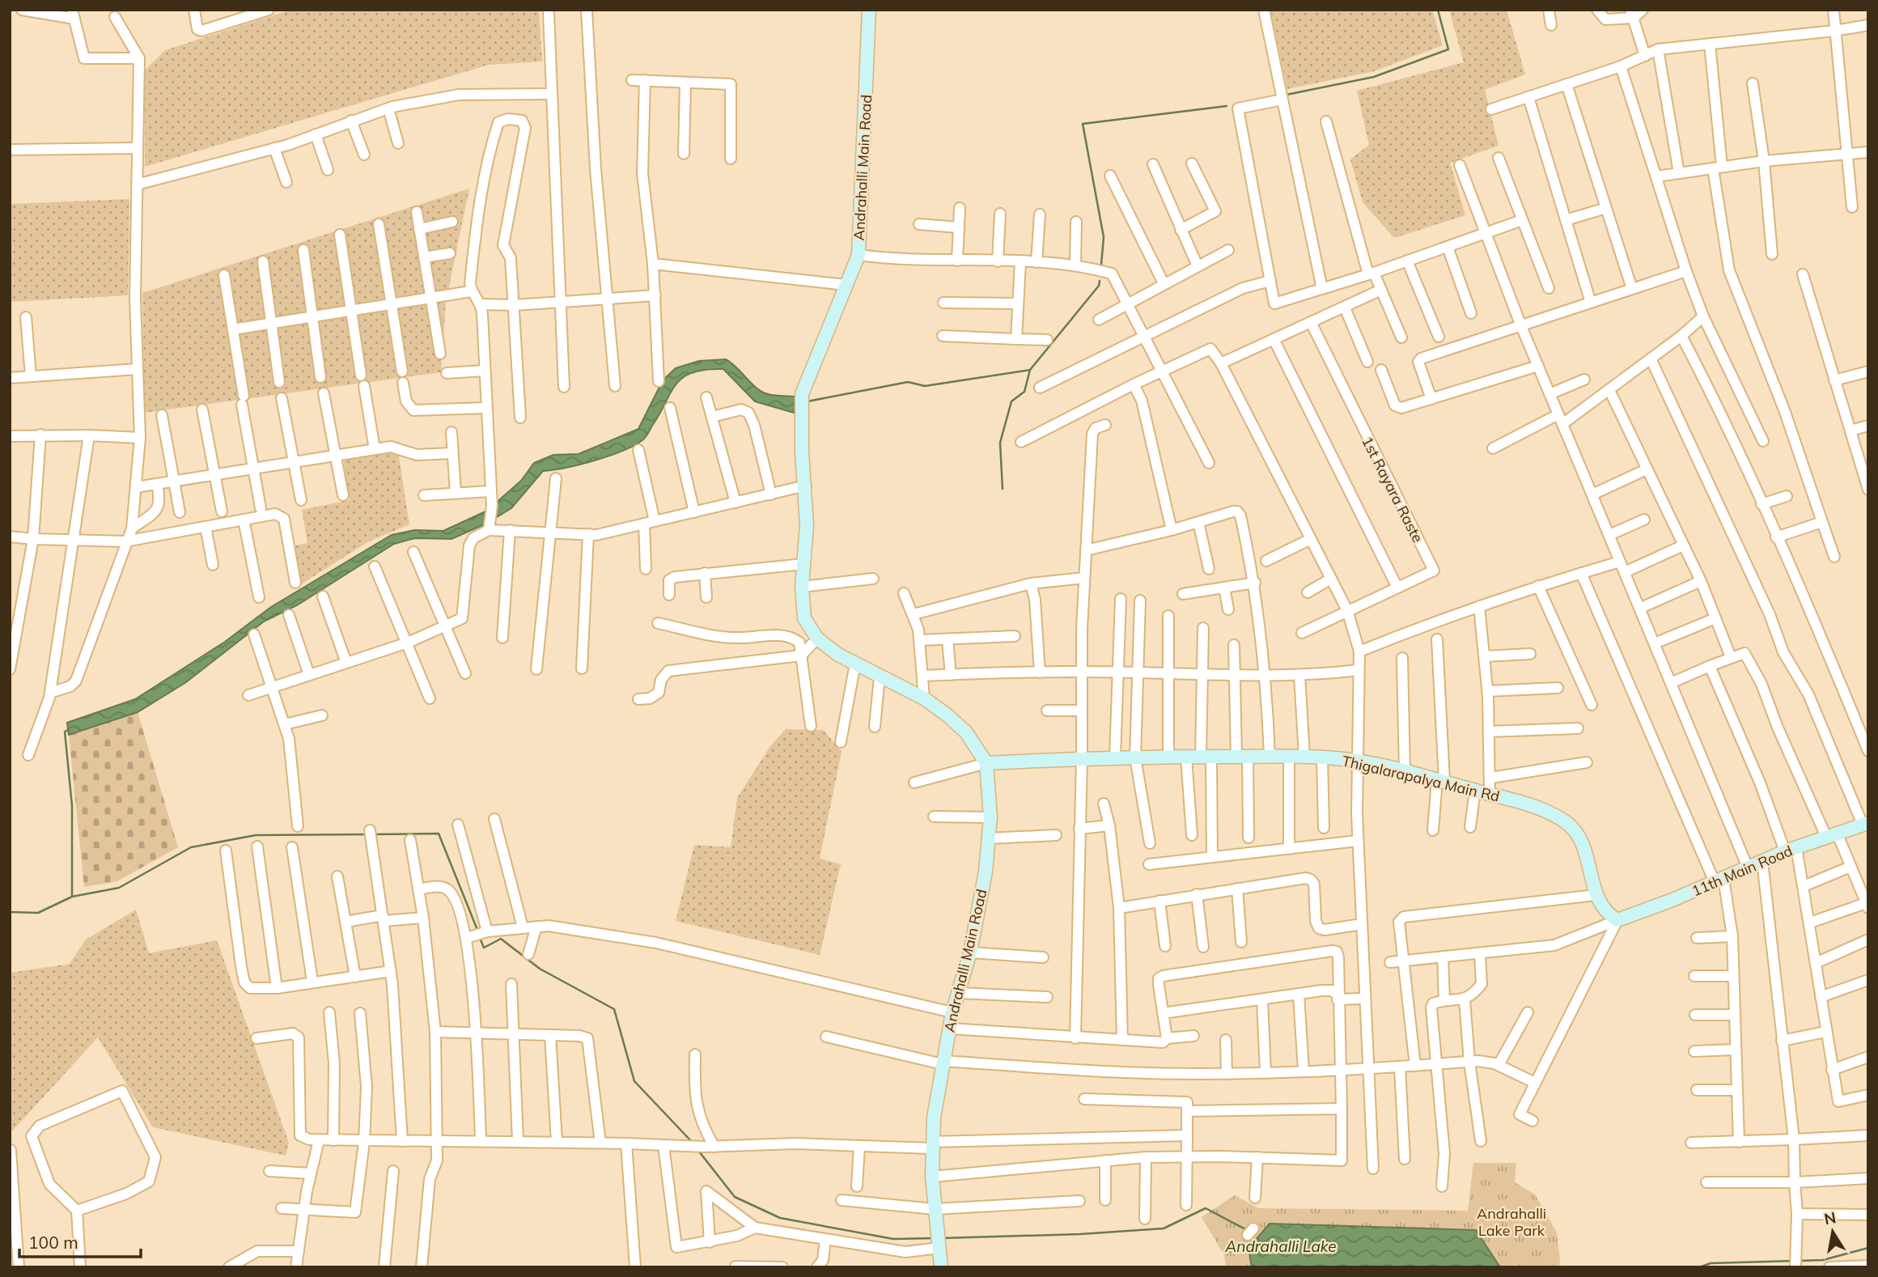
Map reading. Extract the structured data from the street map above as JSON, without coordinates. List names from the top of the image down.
{
  "streets": {
    "main road": ["Andrahalli Main Road", "Thigalarapalya Main Rd", "11th Main Road"],
    "street": ["1st Rayara Raste"]
  },
  "crossings": [
    ["Andrahalli Main Road", "Thigalarapalya Main Rd"],
    ["Thigalarapalya Main Rd", "11th Main Road"]
  ],
  "water": ["Andrahalli Lake"],
  "parks": ["Andrahalli Lake Park"],
  "scale_bar": "100 m",
  "north": "top"
}
